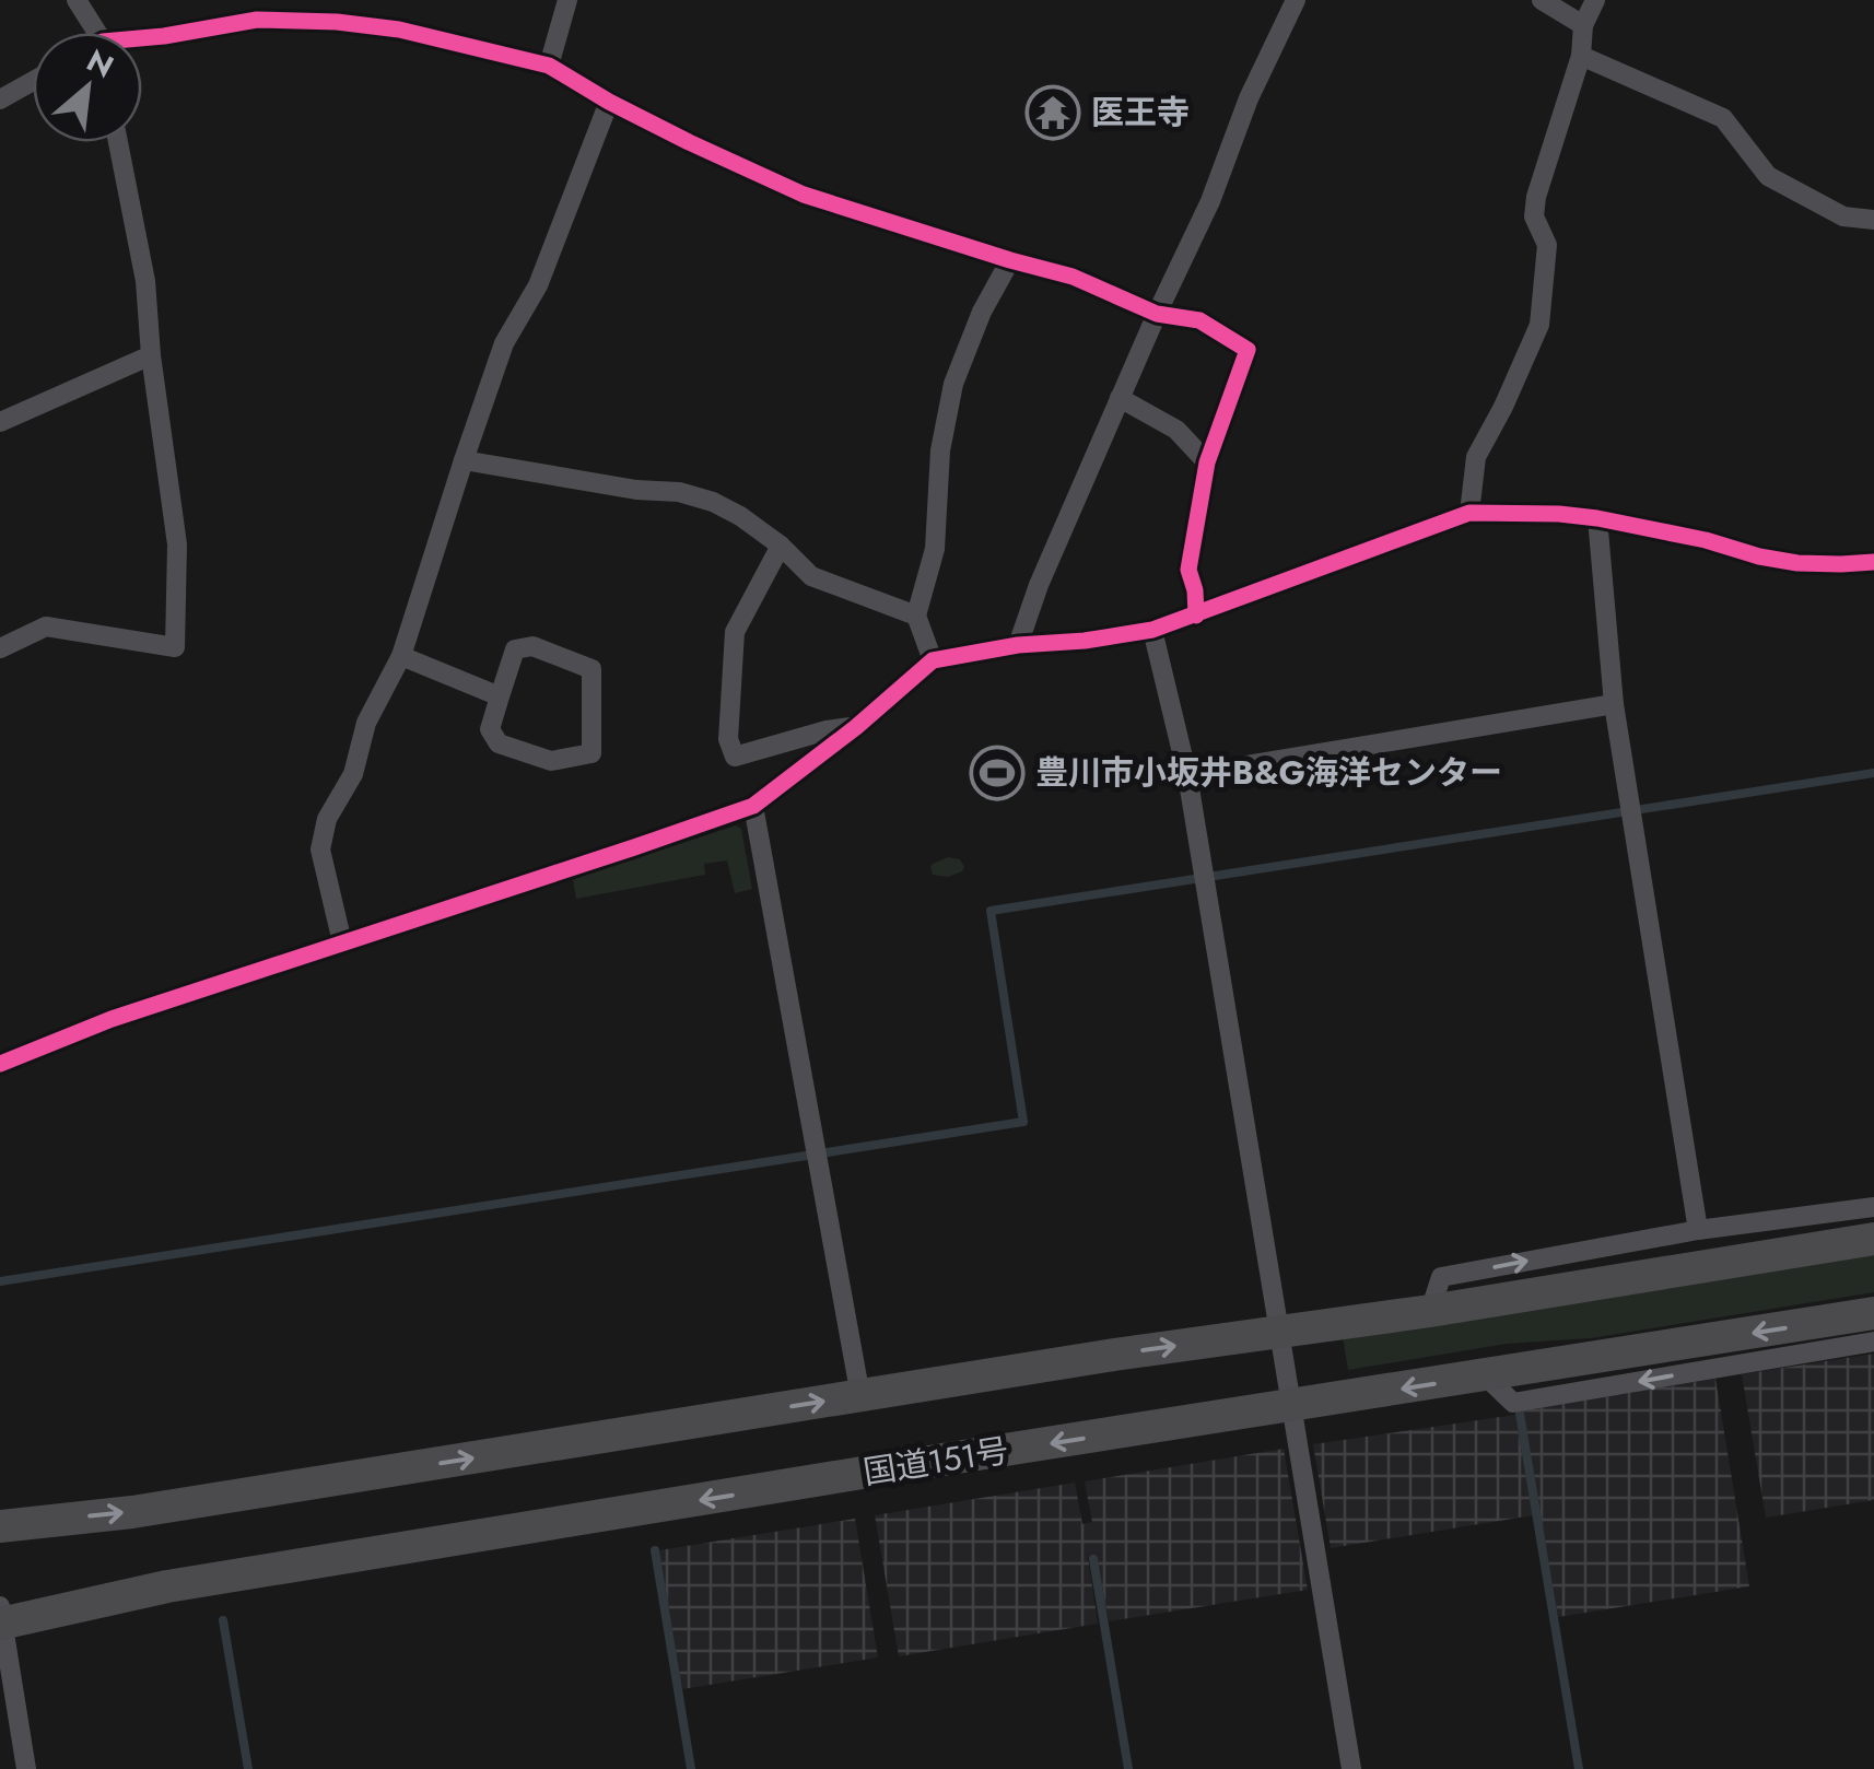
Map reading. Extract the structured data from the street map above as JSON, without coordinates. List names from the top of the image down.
{
  "streets": {
    "highway": ["国道151号"]
  },
  "places": {
    "temple": ["医王寺"],
    "sports": ["豊川市小坂井B&G海洋センター"]
  },
  "north": "top right"
}
